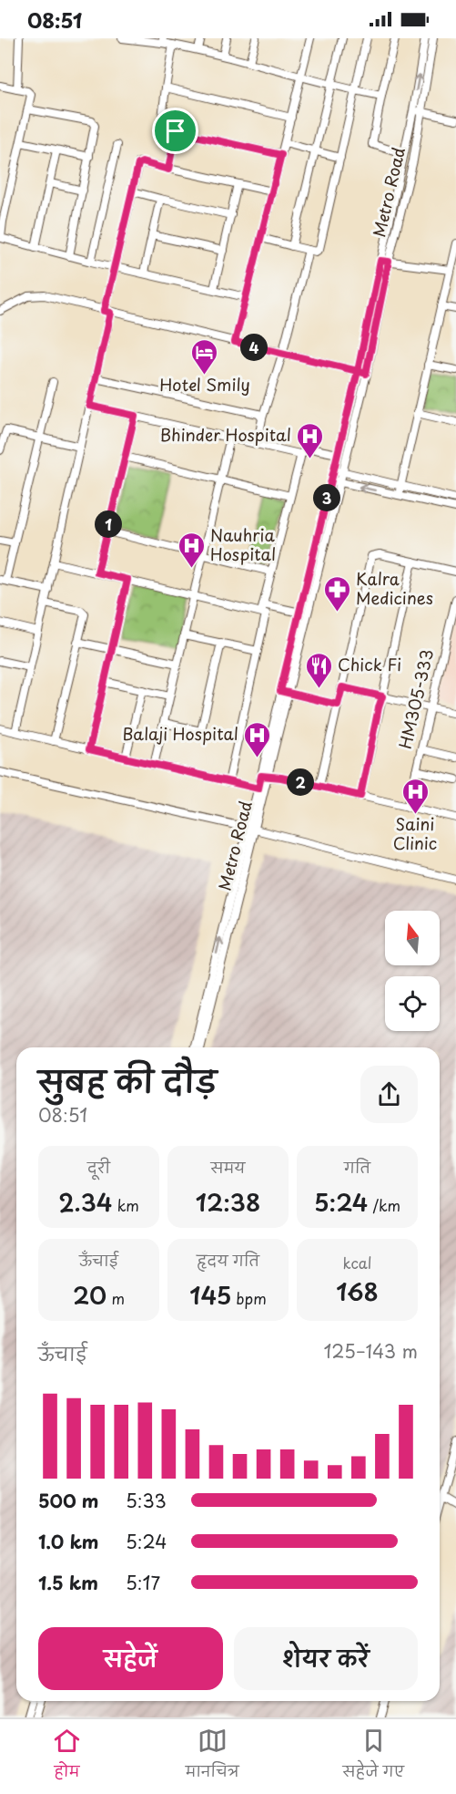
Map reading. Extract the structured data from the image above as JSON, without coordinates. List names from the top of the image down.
{
  "streets": {
    "street": ["Metro Road", "HM305-333"]
  },
  "places": {
    "hotel": ["Hotel Smily"],
    "hospital": [
      "Bhinder Hospital",
      "Nauhria Hospital",
      "Balaji Hospital",
      "Saini Clinic"
    ],
    "pharmacy": ["Kalra Medicines"],
    "restaurant": ["Chick Fi"]
  },
  "north": "top",
  "page": {
    "status": "08:51",
    "pins": [
      "4",
      "3",
      "1",
      "2"
    ],
    "heading": ["सुबह की दौड़", "08:51"],
    "stats": [
      ["दूरी", "2.34 km"],
      ["समय", "12:38"],
      ["गति", "5:24 /km"],
      ["ऊँचाई", "20 m"],
      ["हृदय गति", "145 bpm"],
      ["kcal", "168"]
    ],
    "chart": ["ऊँचाई", "125–143 m"],
    "list": [
      {
        "name": "500 m",
        "note": "5:33"
      },
      {
        "name": "1.0 km",
        "note": "5:24"
      },
      {
        "name": "1.5 km",
        "note": "5:17"
      }
    ],
    "buttons": ["सहेजें", "शेयर करें"],
    "tabs": ["होम", "मानचित्र", "सहेजे गए"]
  }
}
